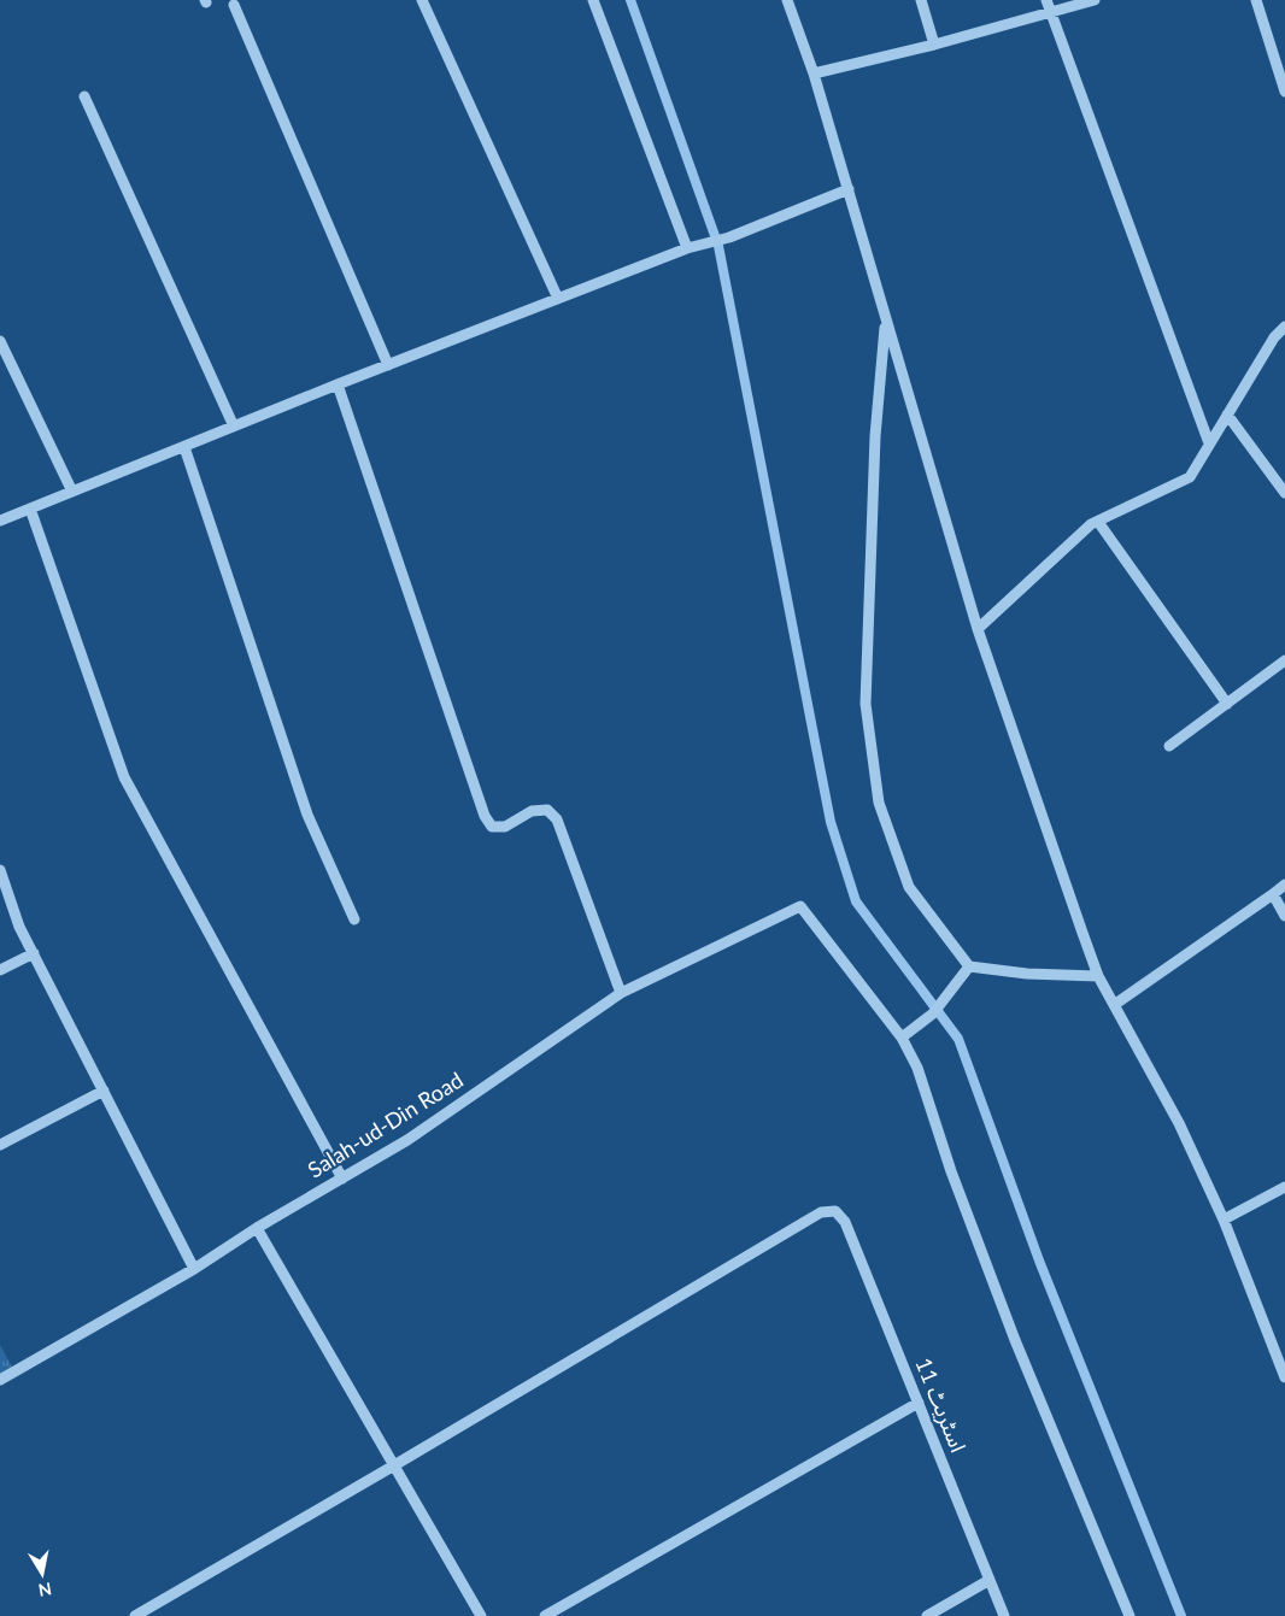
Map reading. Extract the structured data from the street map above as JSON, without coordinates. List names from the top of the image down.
{
  "streets": {
    "street": ["Salah-ud-Din Road", "اسٹریٹ 11"]
  },
  "north": "bottom"
}
